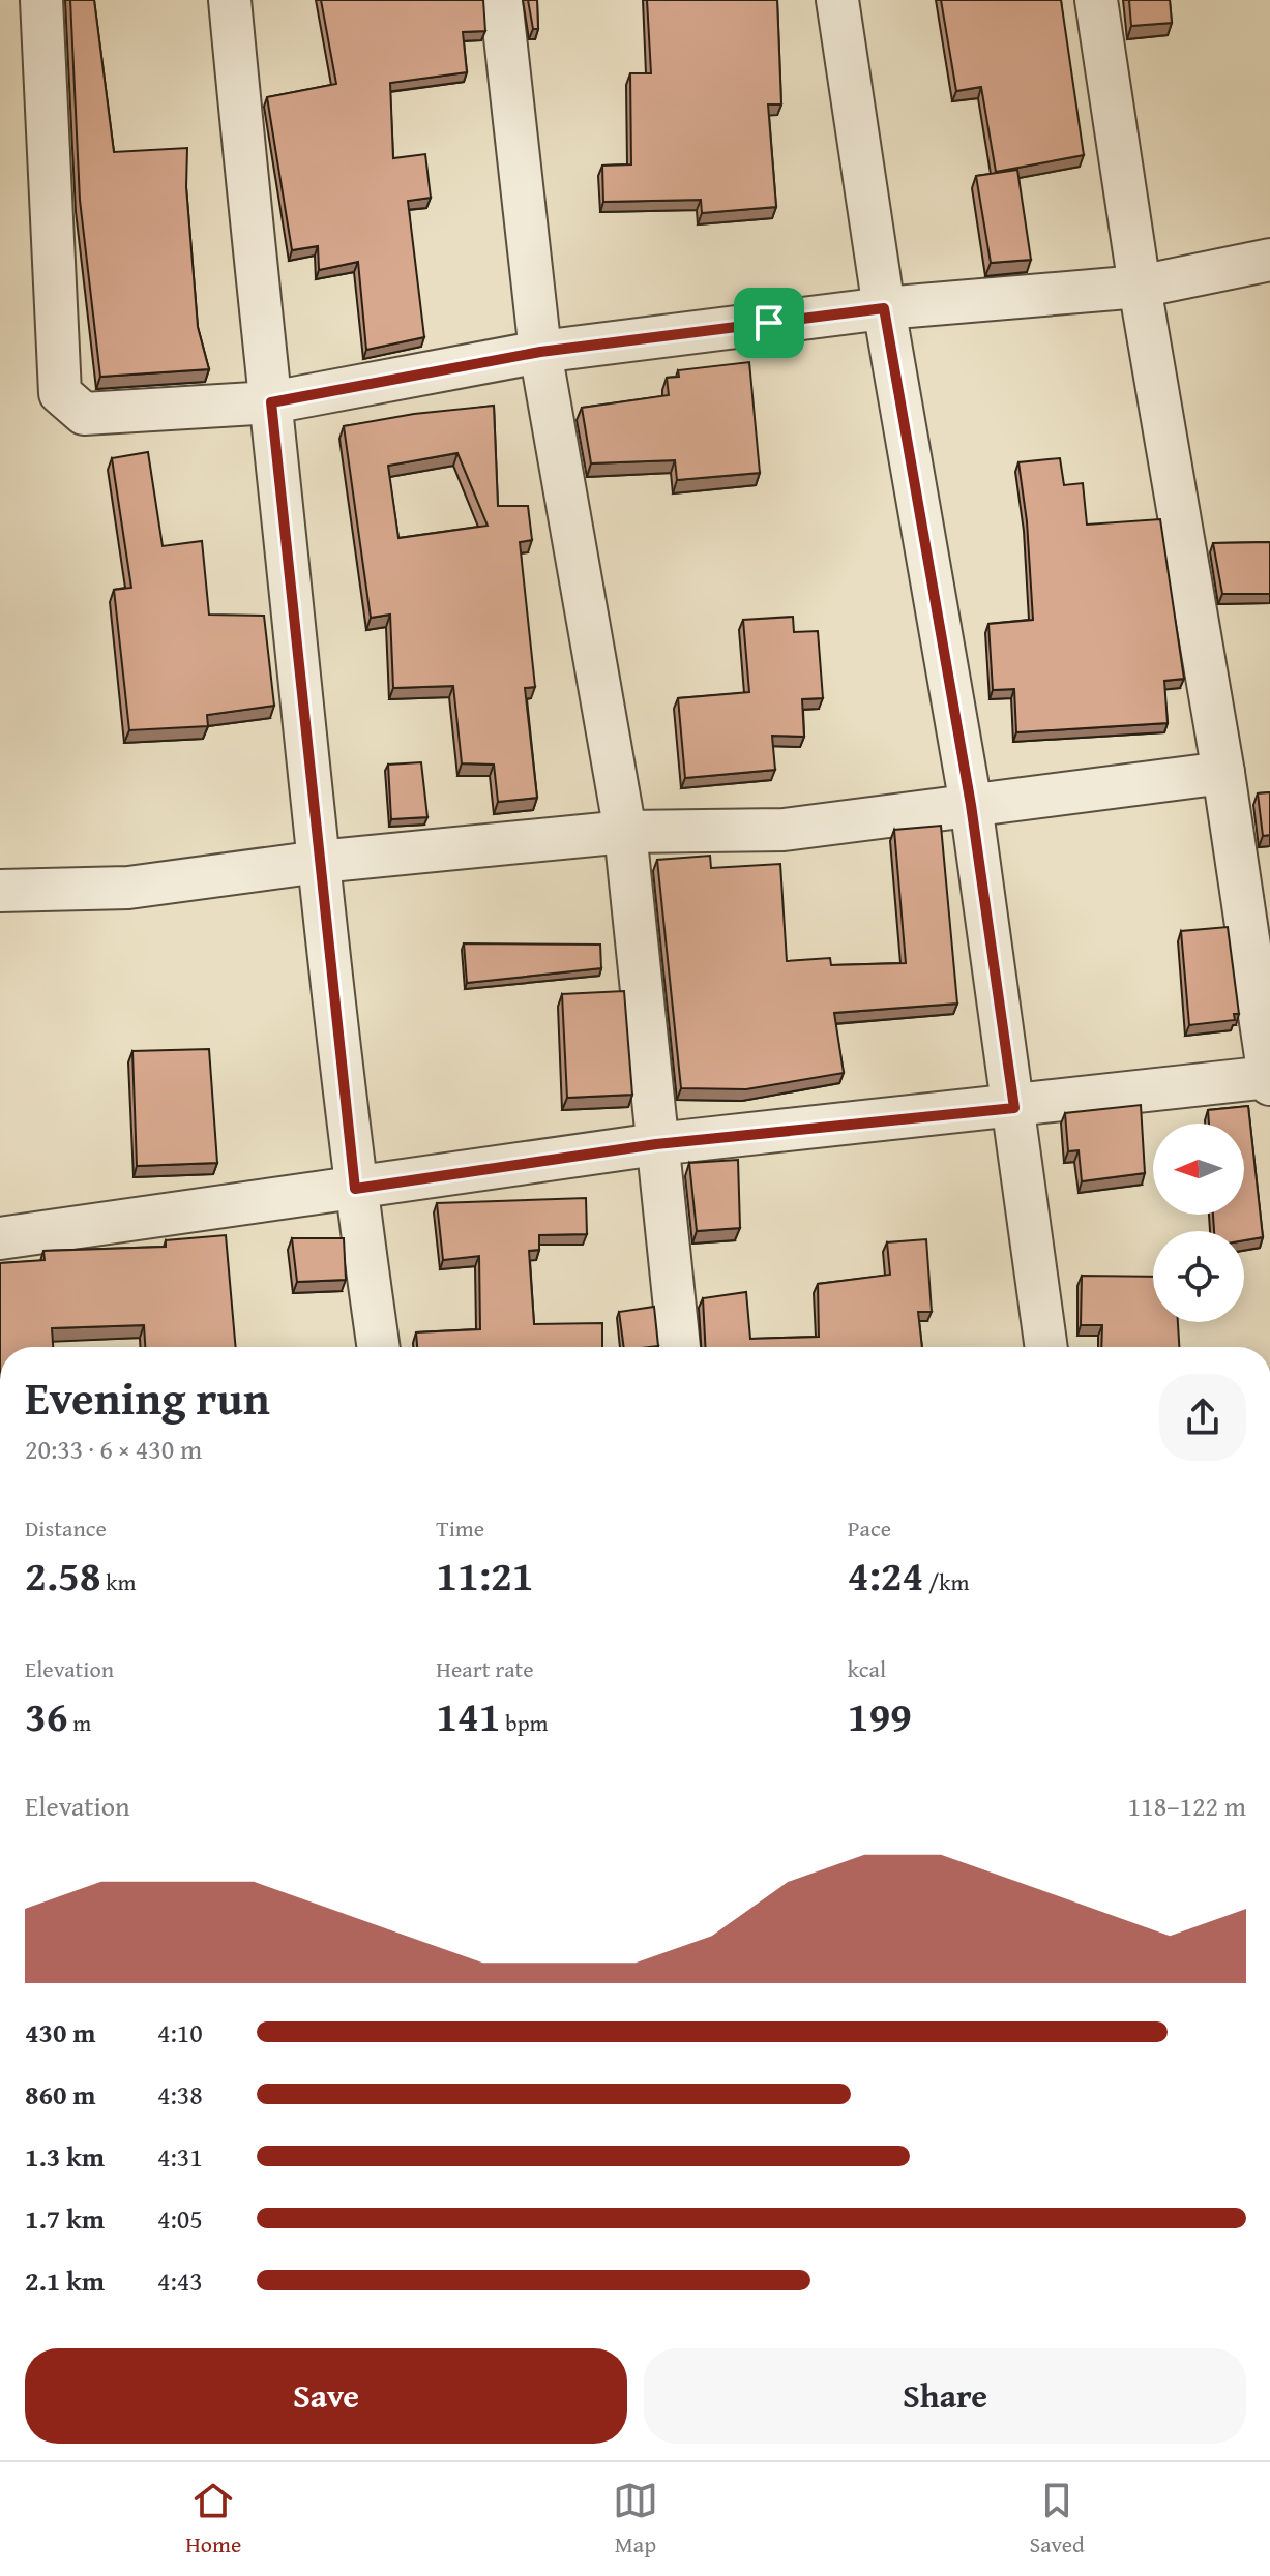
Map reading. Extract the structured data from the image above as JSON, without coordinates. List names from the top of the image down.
{
  "north": "left",
  "page": {
    "heading": ["Evening run", "20:33 · 6 × 430 m"],
    "stats": [
      ["Distance", "2.58 km"],
      ["Time", "11:21"],
      ["Pace", "4:24 /km"],
      ["Elevation", "36 m"],
      ["Heart rate", "141 bpm"],
      ["kcal", "199"]
    ],
    "chart": ["Elevation", "118–122 m"],
    "list": [
      {
        "name": "430 m",
        "note": "4:10"
      },
      {
        "name": "860 m",
        "note": "4:38"
      },
      {
        "name": "1.3 km",
        "note": "4:31"
      },
      {
        "name": "1.7 km",
        "note": "4:05"
      },
      {
        "name": "2.1 km",
        "note": "4:43"
      }
    ],
    "buttons": ["Save", "Share"],
    "tabs": ["Home", "Map", "Saved"]
  }
}
